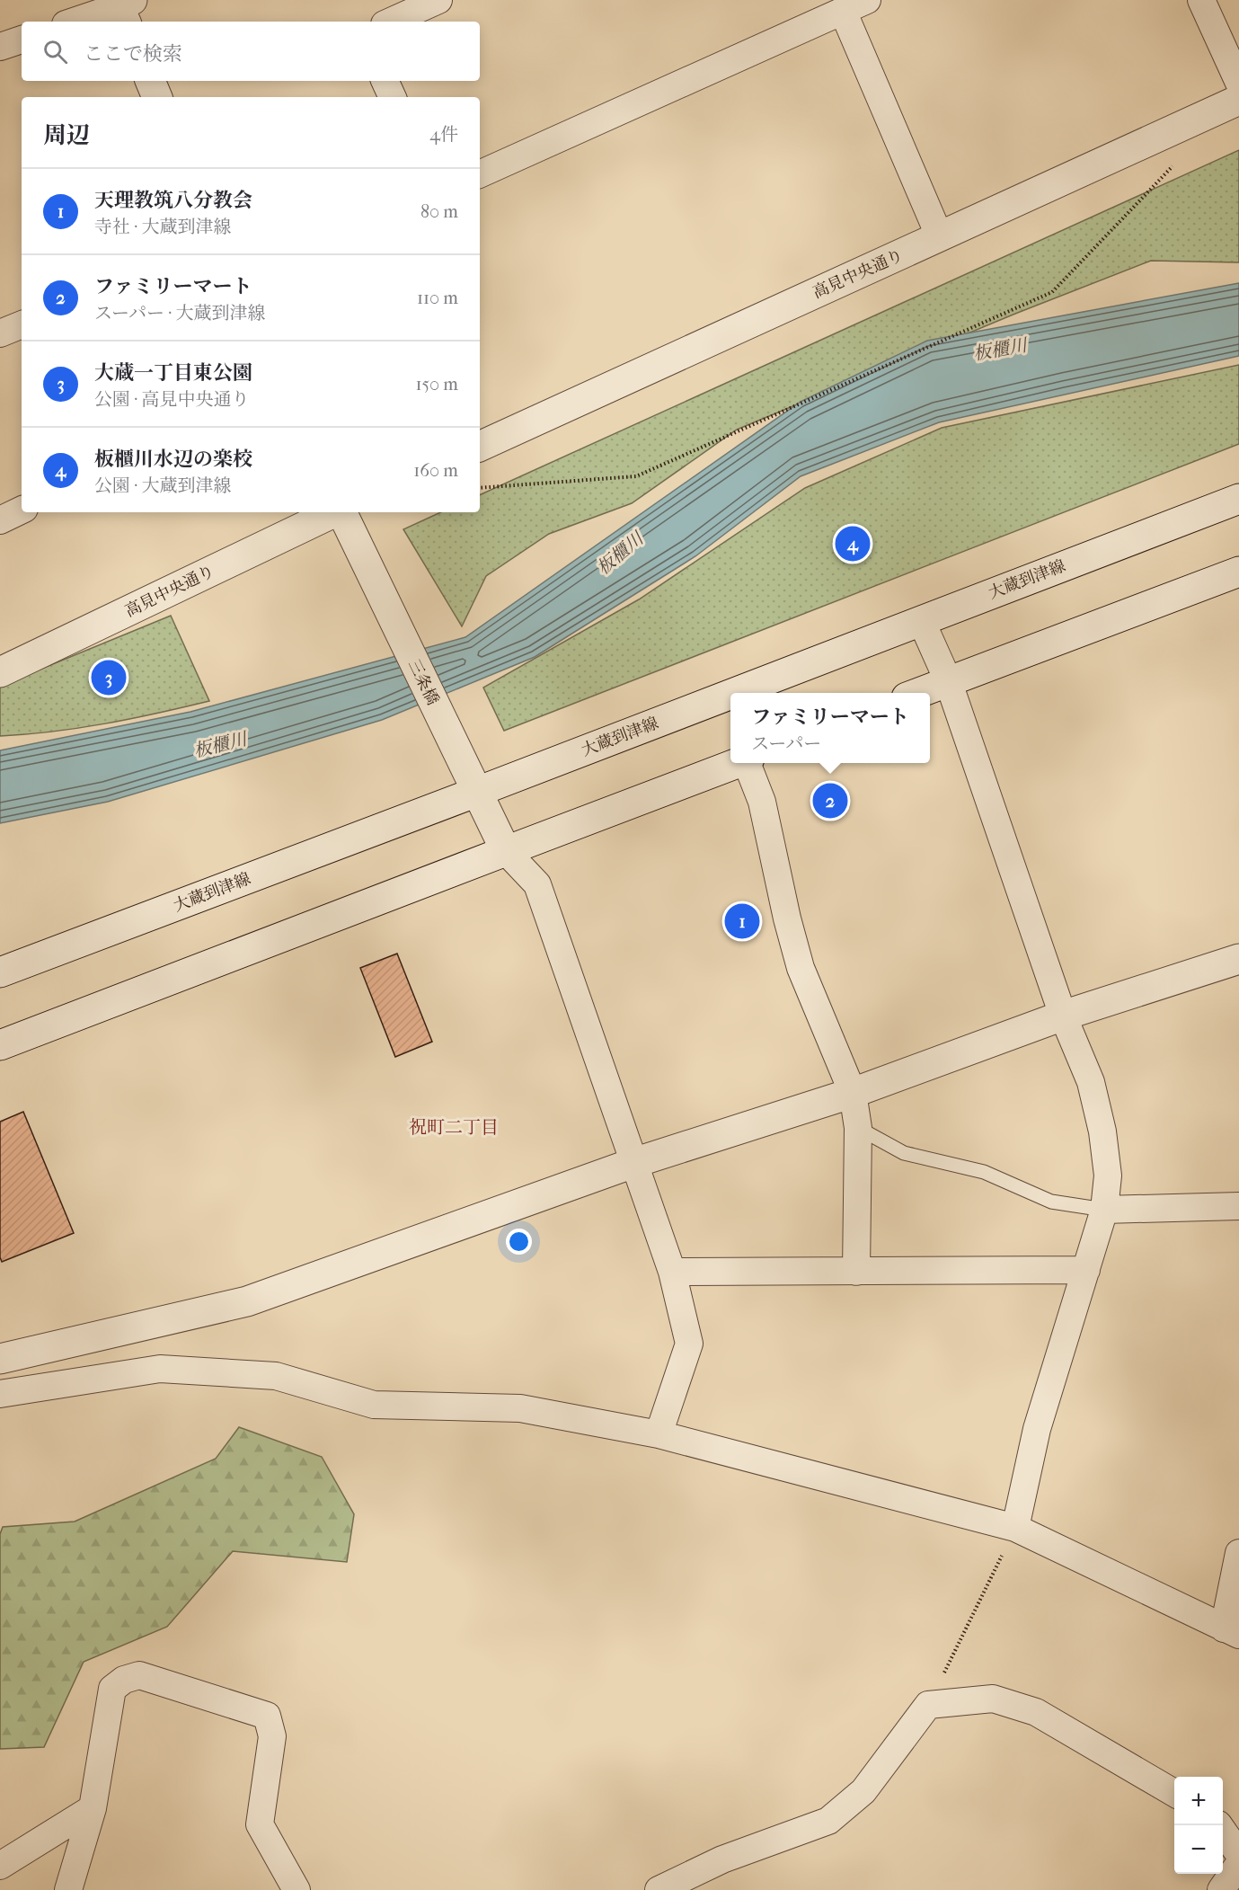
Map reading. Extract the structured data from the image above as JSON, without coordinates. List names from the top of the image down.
{
  "streets": {
    "street": ["高見中央通り", "大蔵到津線", "三条橋"]
  },
  "crossings": [
    ["大蔵到津線", "三条橋"]
  ],
  "districts": ["祝町二丁目"],
  "water": ["板櫃川"],
  "page": {
    "search": "ここで検索",
    "heading": ["周辺", "4件"],
    "list": [
      {
        "mark": "1",
        "name": "天理教筑八分教会",
        "note": "寺社 · 大蔵到津線",
        "value": "80 m"
      },
      {
        "mark": "2",
        "name": "ファミリーマート",
        "note": "スーパー · 大蔵到津線",
        "value": "110 m"
      },
      {
        "mark": "3",
        "name": "大蔵一丁目東公園",
        "note": "公園 · 高見中央通り",
        "value": "150 m"
      },
      {
        "mark": "4",
        "name": "板櫃川水辺の楽校",
        "note": "公園 · 大蔵到津線",
        "value": "160 m"
      }
    ],
    "pins": [
      "4",
      "3",
      "2",
      "1"
    ],
    "popup": ["ファミリーマート", "スーパー"],
    "map_buttons": ["+", "−"]
  }
}
